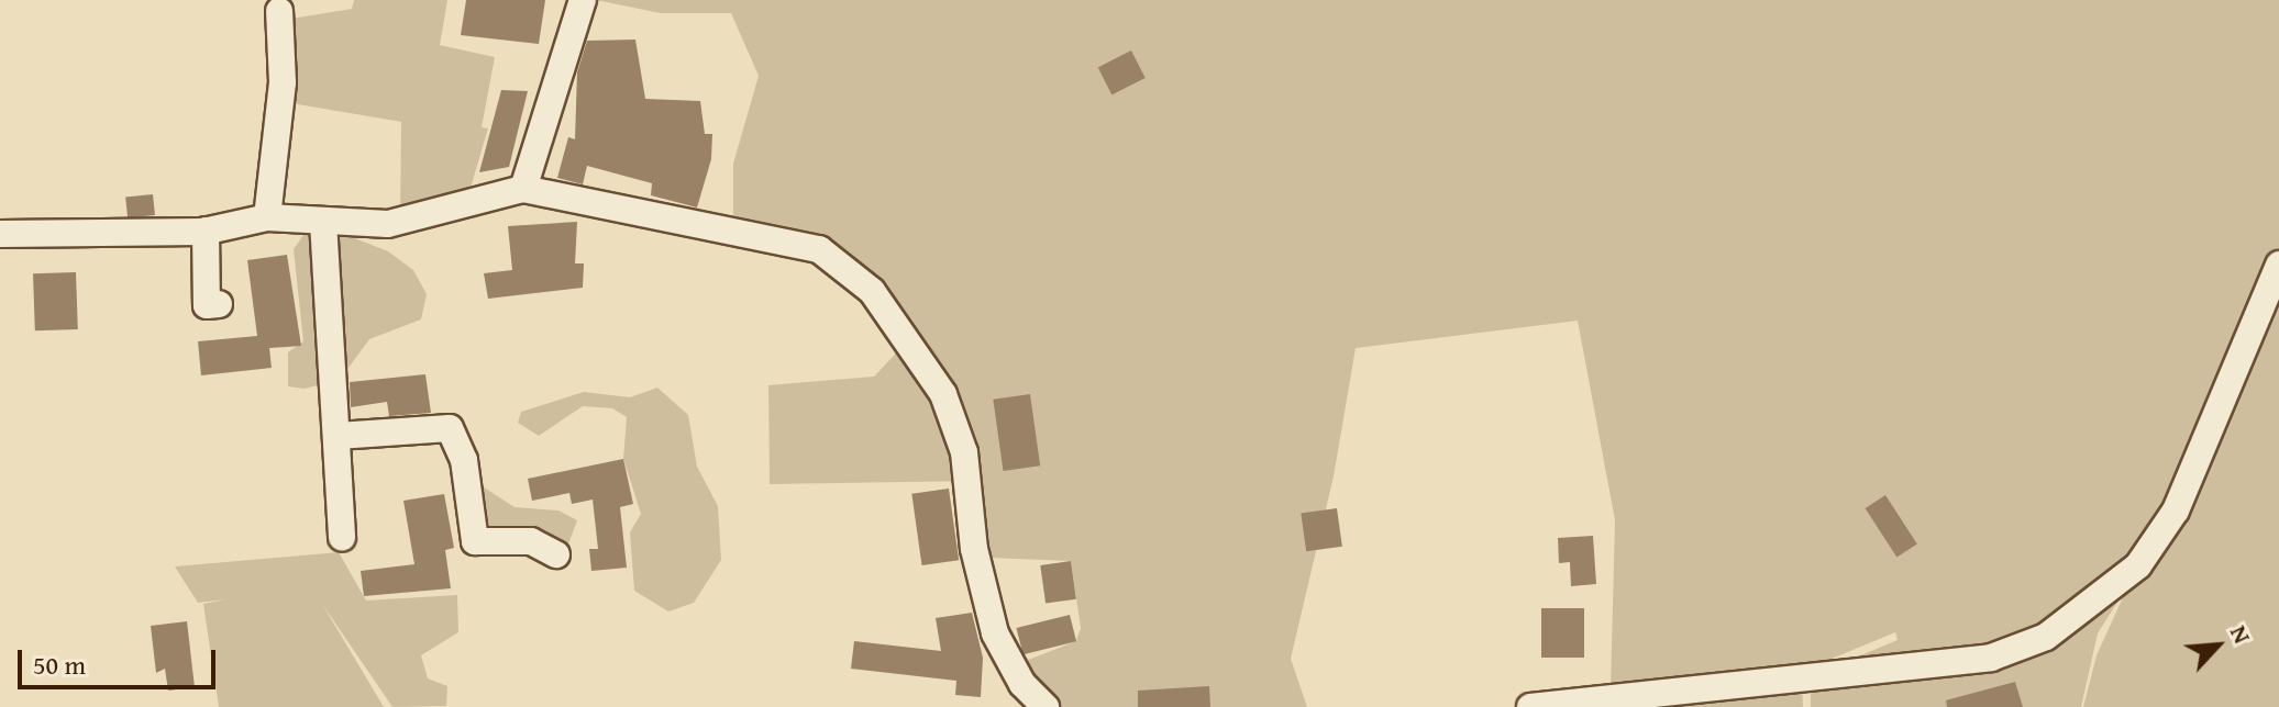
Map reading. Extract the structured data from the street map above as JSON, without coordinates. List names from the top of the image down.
{
  "scale_bar": "50 m",
  "north": "top right"
}
